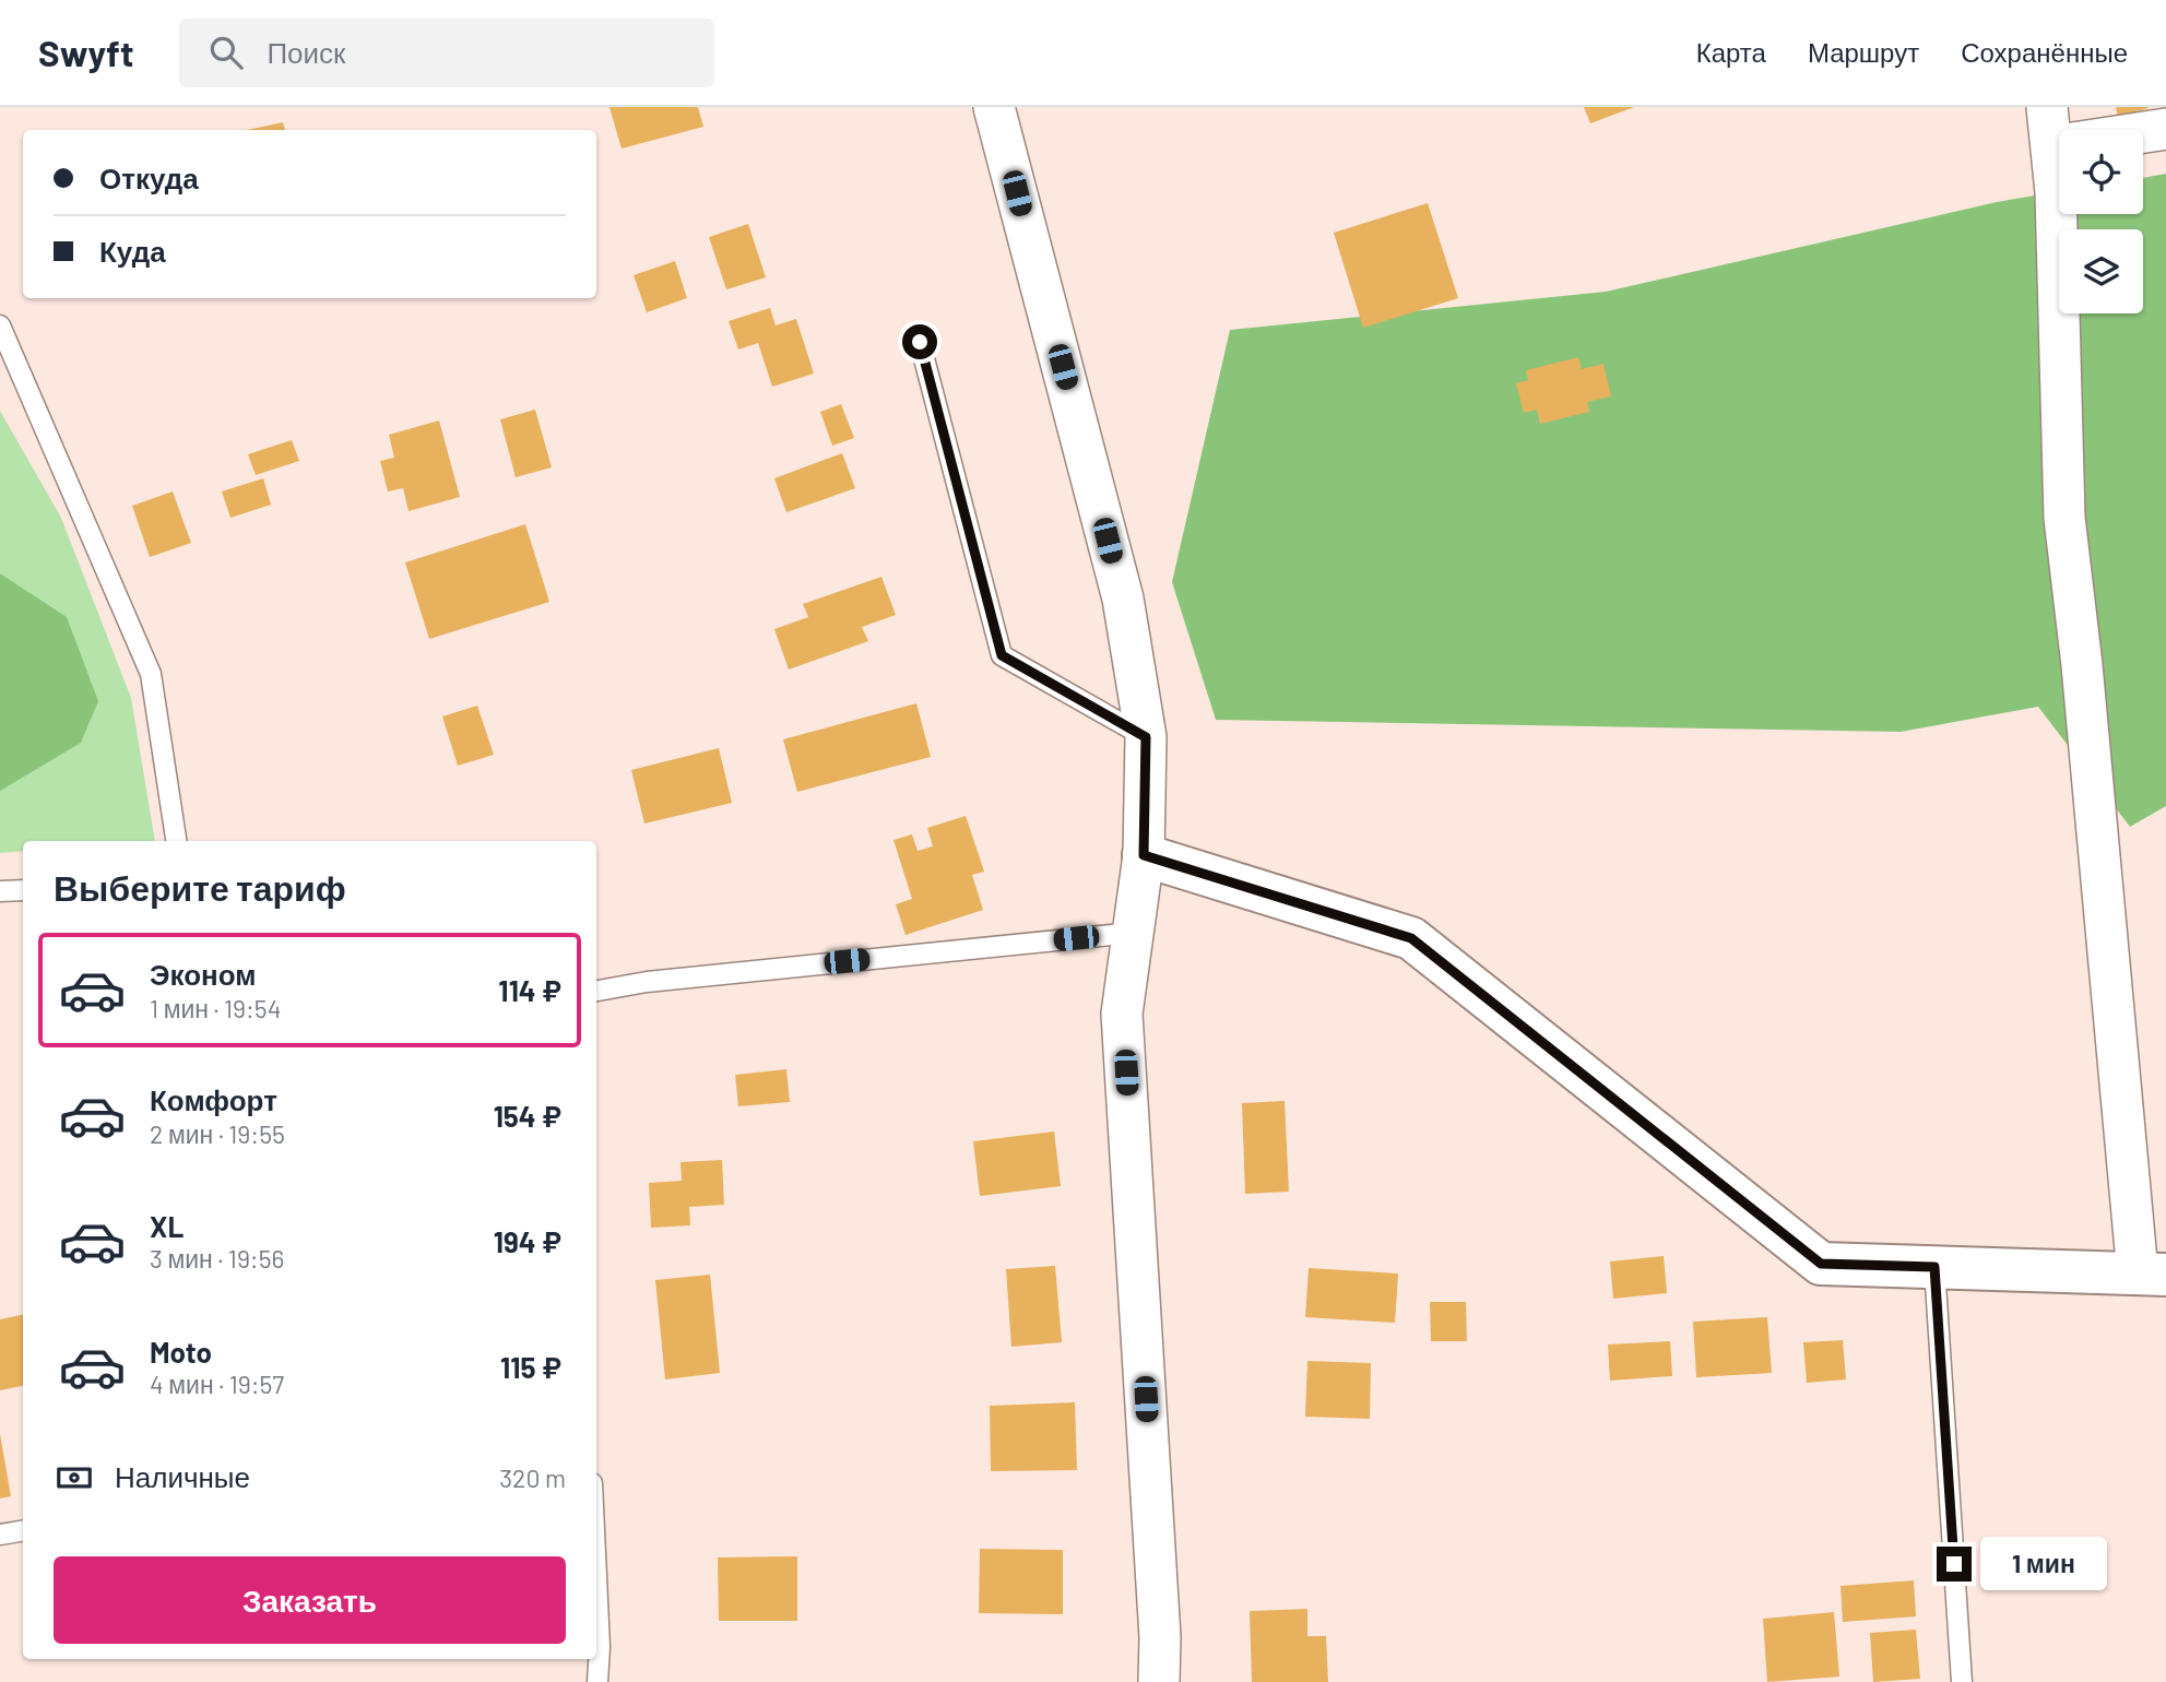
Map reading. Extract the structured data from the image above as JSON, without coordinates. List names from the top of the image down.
{
  "page": {
    "header": "Swyft",
    "search": "Поиск",
    "nav": ["Карта", "Маршрут", "Сохранённые"],
    "banner": ["Откуда", "Куда"],
    "heading": "Выберите тариф",
    "list": [
      {
        "name": "Эконом",
        "note": "1 мин · 19:54",
        "value": "114 ₽"
      },
      {
        "name": "Комфорт",
        "note": "2 мин · 19:55",
        "value": "154 ₽"
      },
      {
        "name": "XL",
        "note": "3 мин · 19:56",
        "value": "194 ₽"
      },
      {
        "name": "Moto",
        "note": "4 мин · 19:57",
        "value": "115 ₽"
      }
    ],
    "pay": ["Наличные", "320 m"],
    "bubble": "1 мин",
    "buttons": "Заказать"
  }
}
